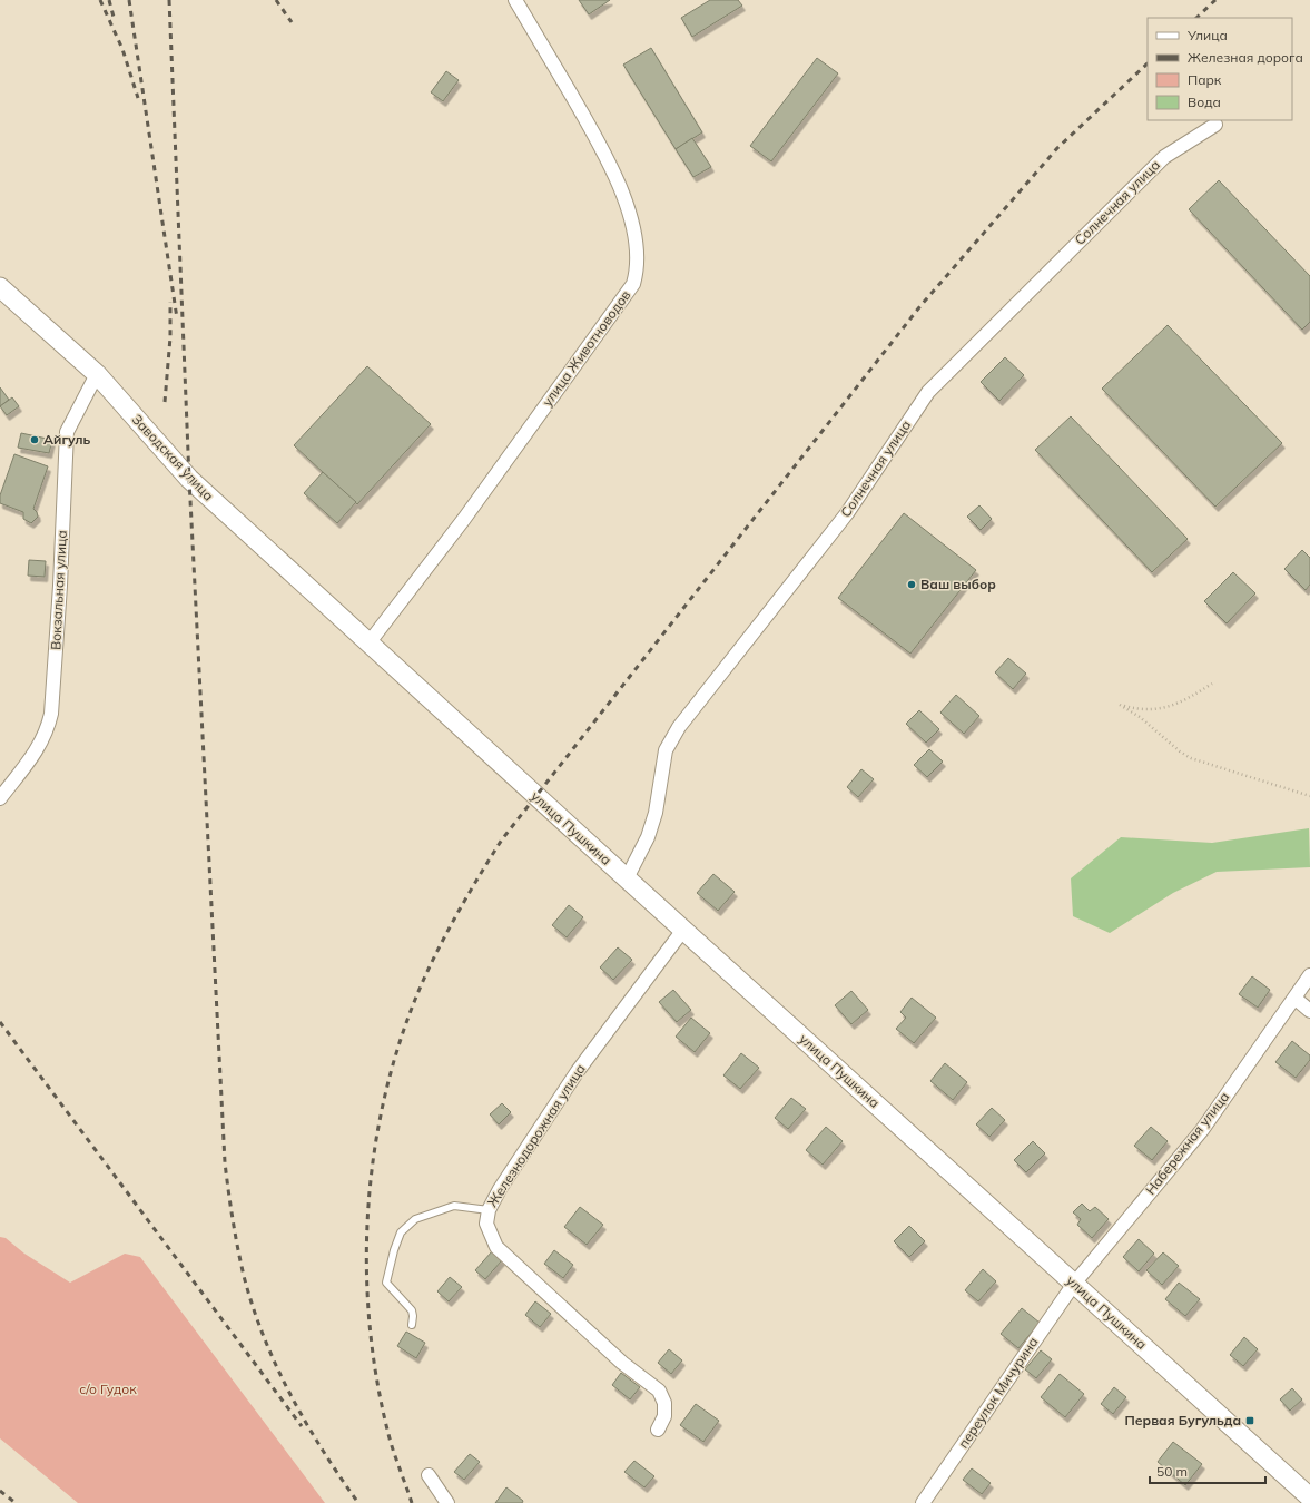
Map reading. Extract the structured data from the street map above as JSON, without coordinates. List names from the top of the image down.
{
  "streets": {
    "main road": ["Заводская улица", "улица Пушкина"],
    "street": [
      "Солнечная улица",
      "улица Животноводов",
      "Вокзальная улица",
      "Железнодорожная улица",
      "Набережная улица",
      "переулок Мичурина"
    ]
  },
  "crossings": [
    ["Солнечная улица", "улица Пушкина"],
    ["улица Животноводов", "Заводская улица"],
    ["улица Животноводов", "улица Пушкина"],
    ["Заводская улица", "Вокзальная улица"],
    ["Заводская улица", "улица Пушкина"],
    ["улица Пушкина", "Железнодорожная улица"],
    ["улица Пушкина", "Набережная улица"],
    ["улица Пушкина", "переулок Мичурина"],
    ["Набережная улица", "переулок Мичурина"]
  ],
  "parks": ["с/о Гудок"],
  "places": {
    "other": ["Айгуль", "Ваш выбор"],
    "transit": ["Первая Бугульда"]
  },
  "legend": [
    "Улица",
    "Железная дорога",
    "Парк",
    "Вода"
  ],
  "scale_bar": "50 m"
}
